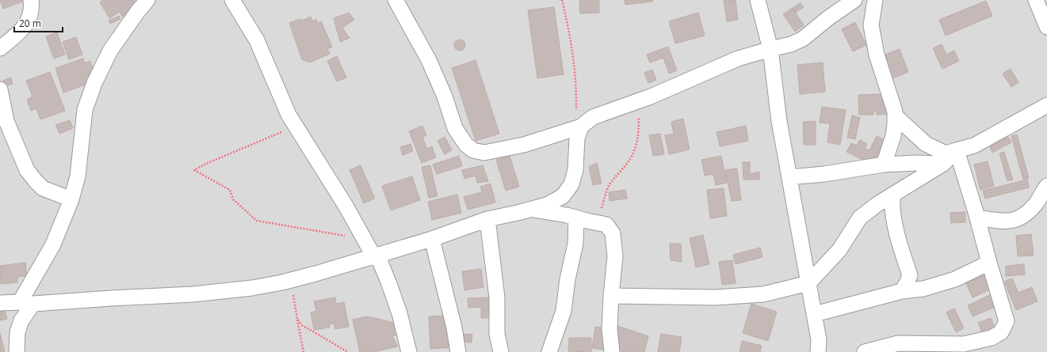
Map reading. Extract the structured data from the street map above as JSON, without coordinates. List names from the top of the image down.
{
  "scale_bar": "20 m"
}
